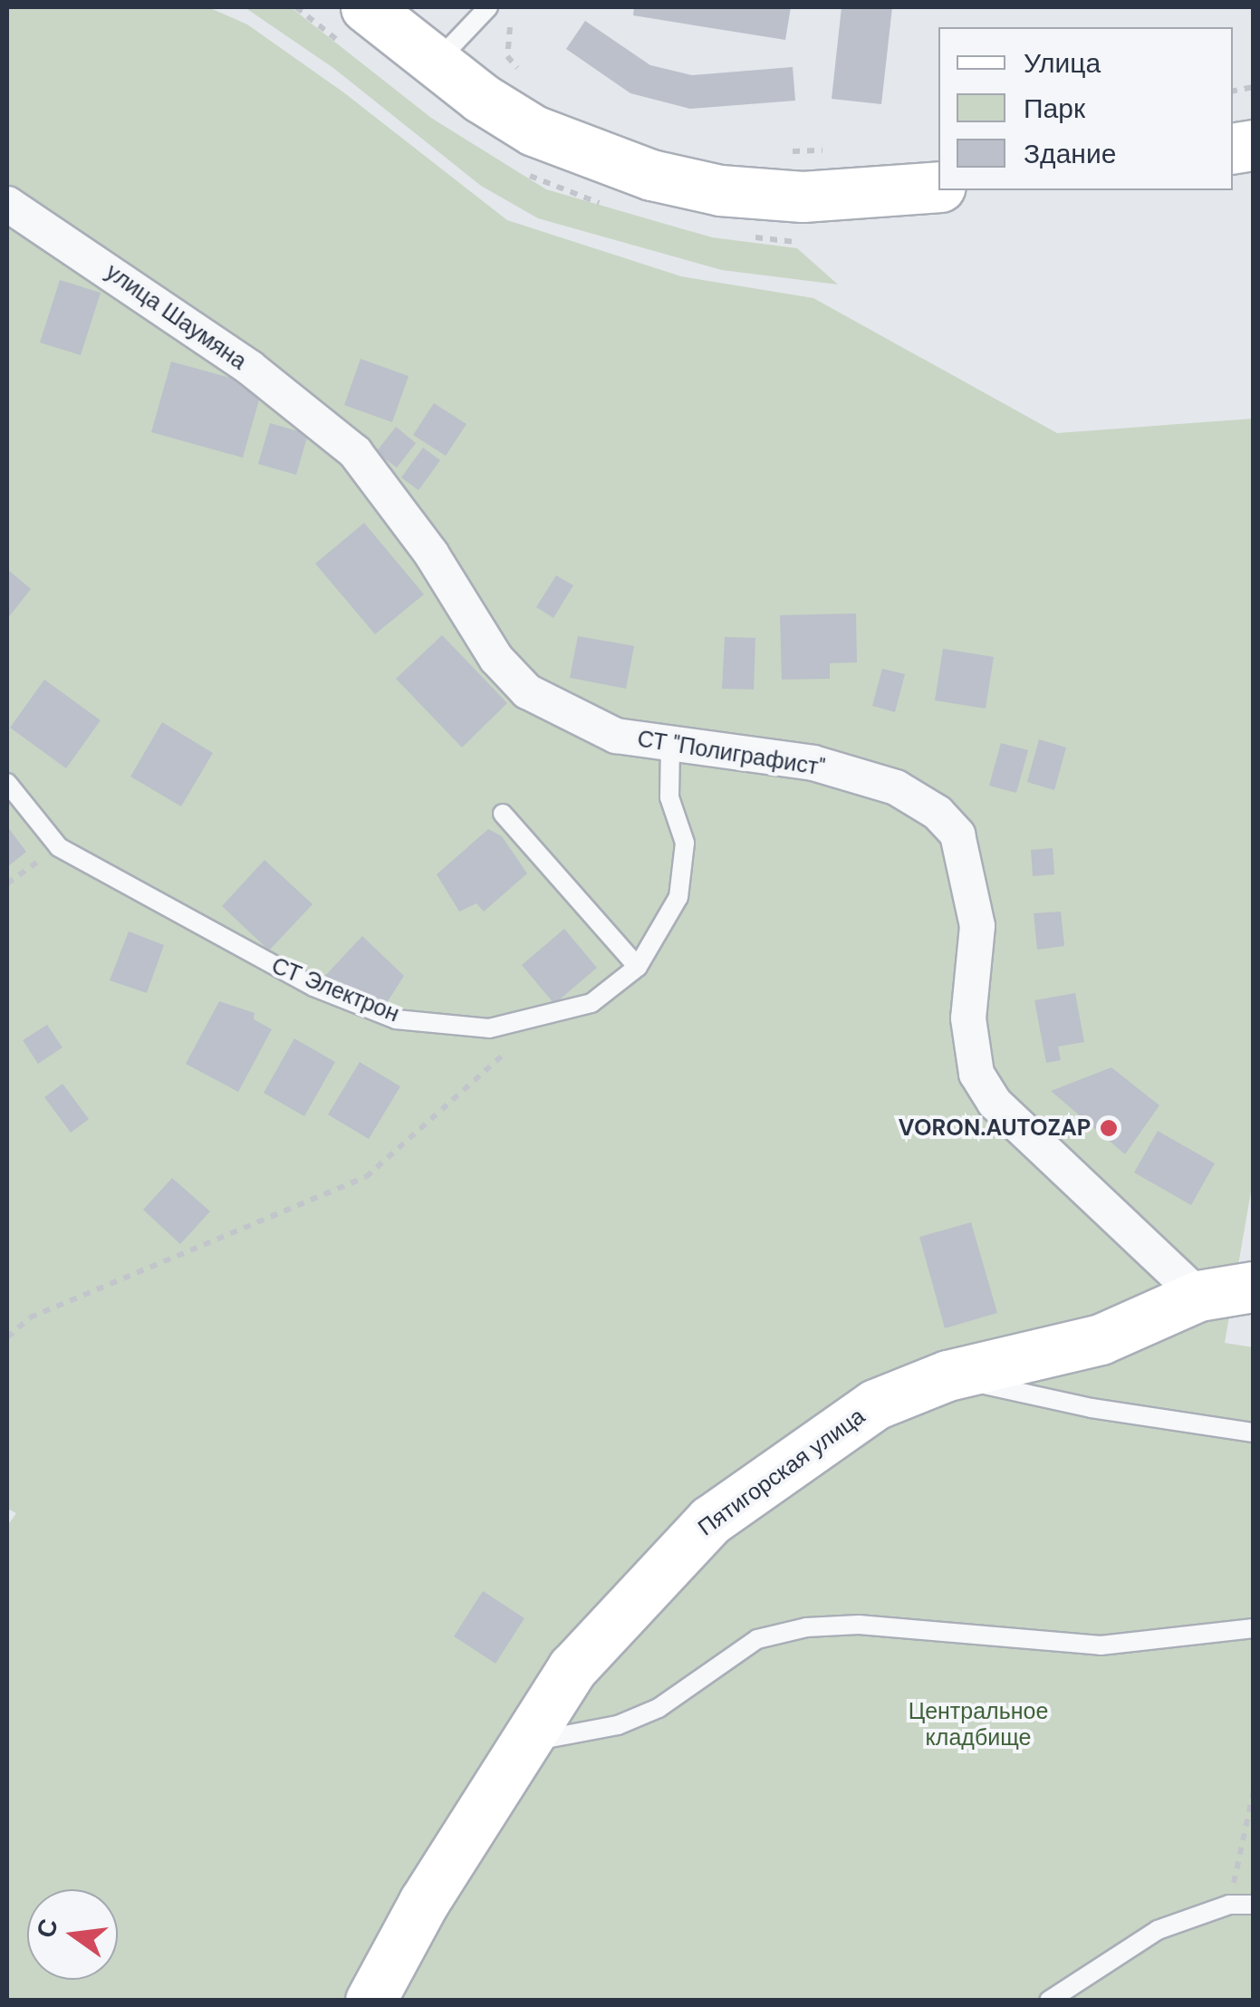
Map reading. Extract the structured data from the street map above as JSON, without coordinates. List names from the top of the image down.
{
  "streets": {
    "street": ["улица Шаумяна", "СТ \"Полиграфист\"", "Пятигорская улица"],
    "lane": ["СТ Электрон"]
  },
  "crossings": [
    ["улица Шаумяна", "СТ \"Полиграфист\""],
    ["СТ \"Полиграфист\"", "СТ Электрон"],
    ["СТ \"Полиграфист\"", "Пятигорская улица"]
  ],
  "parks": ["Центральное кладбище"],
  "places": ["VORON.AUTOZAP"],
  "legend": ["Улица", "Парк", "Здание"],
  "north": "left"
}
